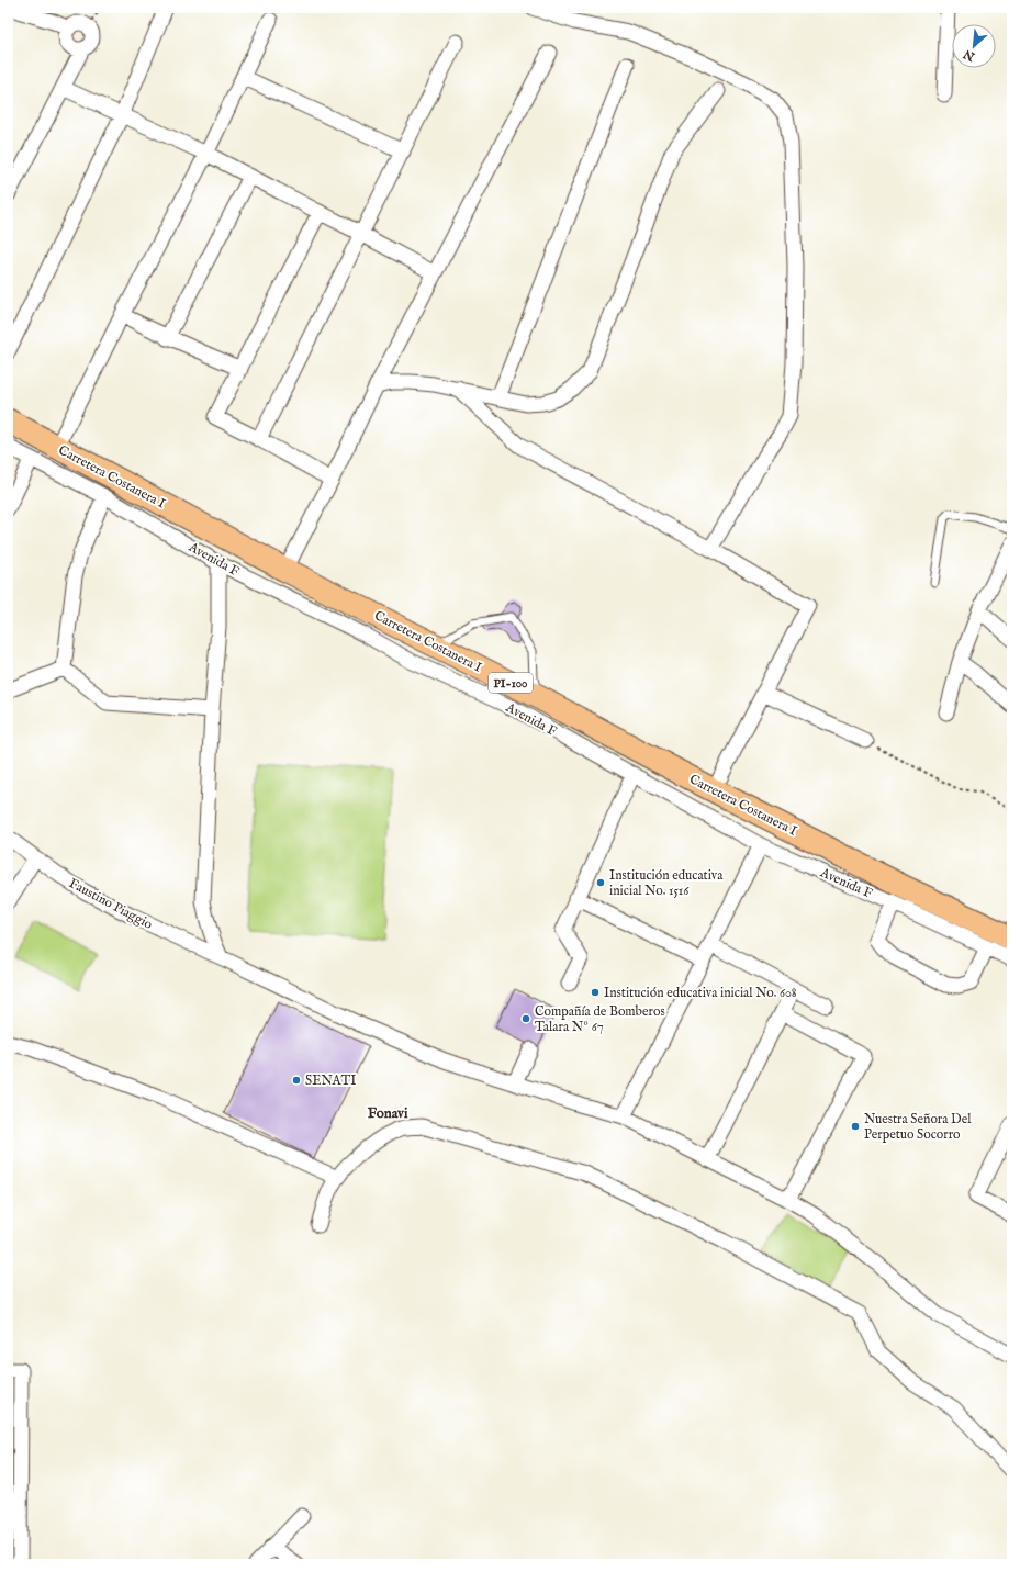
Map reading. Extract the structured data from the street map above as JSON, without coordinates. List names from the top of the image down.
{
  "streets": {
    "main road": ["Carretera Costanera I", "PI-100"],
    "street": ["Avenida F", "Faustino Piaggio"]
  },
  "districts": ["Fonavi"],
  "places": [
    "Institución educativa inicial No. 1516",
    "Institución educativa inicial No. 608",
    "Compañía de Bomberos Talara Nº 67",
    "SENATI",
    "Nuestra Señora Del Perpetuo Socorro"
  ],
  "north": "bottom left"
}
